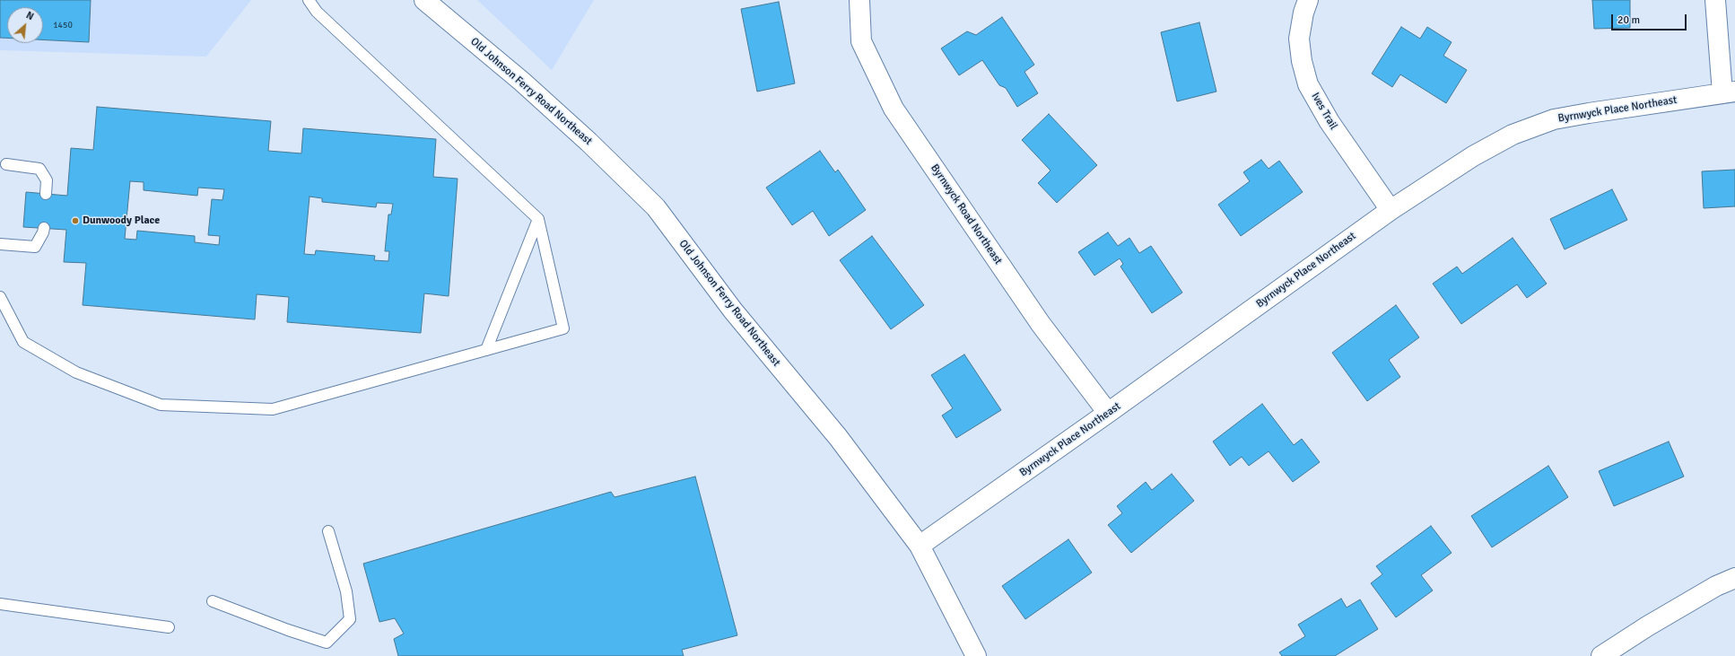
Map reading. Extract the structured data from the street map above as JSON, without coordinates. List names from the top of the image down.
{
  "streets": {
    "street": [
      "Old Johnson Ferry Road Northeast",
      "Byrnwyck Place Northeast",
      "Ives Trail",
      "Byrnwyck Road Northeast"
    ]
  },
  "crossings": [
    ["Old Johnson Ferry Road Northeast", "Byrnwyck Place Northeast"],
    ["Byrnwyck Place Northeast", "Ives Trail"],
    ["Byrnwyck Place Northeast", "Byrnwyck Road Northeast"]
  ],
  "places": ["Dunwoody Place"],
  "house_numbers": ["1450"],
  "scale_bar": "20 m",
  "north": "top right"
}
